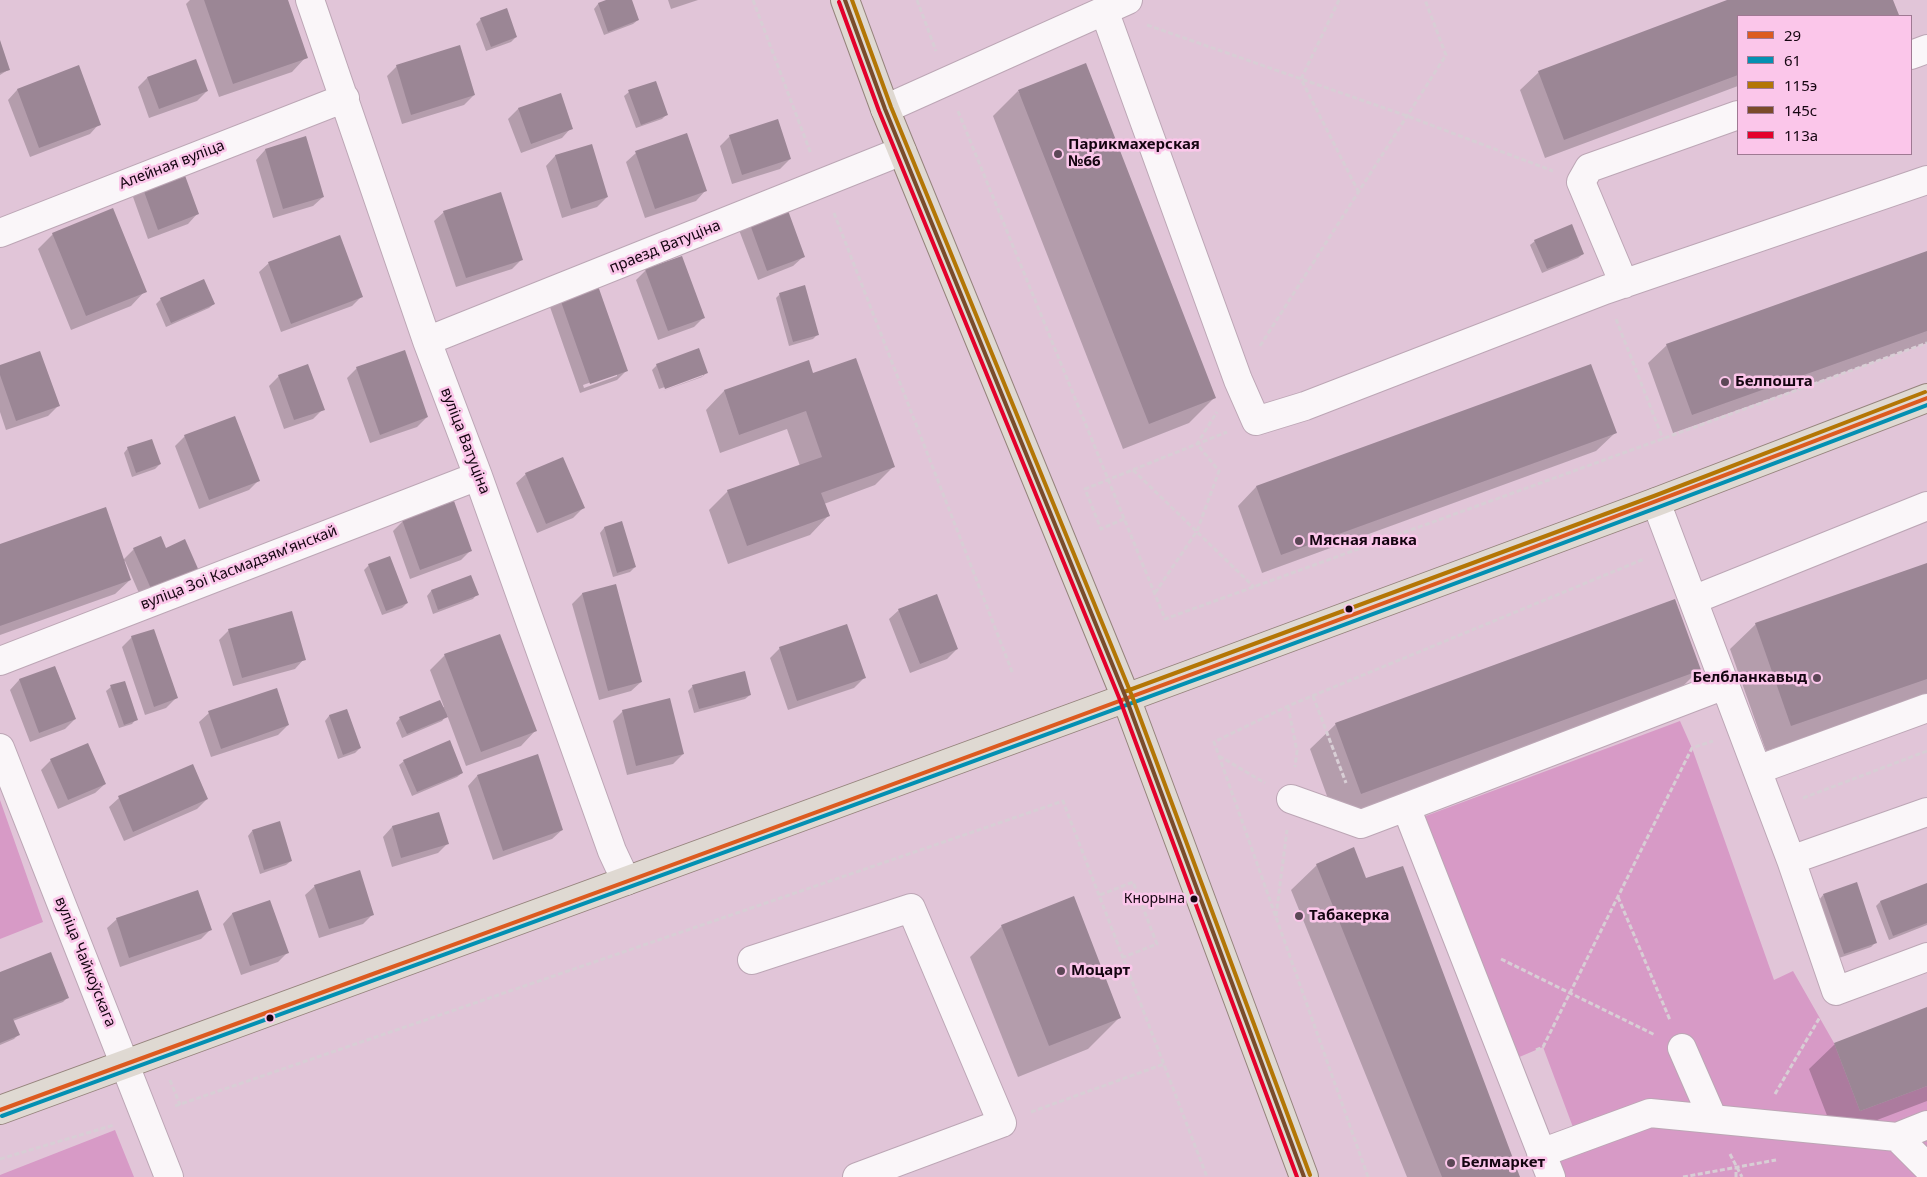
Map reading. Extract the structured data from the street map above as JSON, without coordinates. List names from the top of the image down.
{
  "streets": {
    "street": [
      "Алейная вуліца",
      "праезд Ватуціна",
      "вуліца Ватуціна",
      "вуліца Зоі Касмадзямʼянскай",
      "вуліца Чайкоўскага"
    ]
  },
  "crossings": [
    ["Алейная вуліца", "вуліца Ватуціна"],
    ["праезд Ватуціна", "вуліца Ватуціна"],
    ["вуліца Ватуціна", "вуліца Зоі Касмадзямʼянскай"]
  ],
  "places": [
    "Парикмахерская №66",
    "Белпошта",
    "Мясная лавка",
    "Белбланкавыд",
    "Кнорына",
    "Табакерка",
    "Моцарт",
    "Белмаркет"
  ],
  "lines": [
    "transit line 115э",
    "transit line 145с",
    "transit line 113а",
    "transit line 29",
    "transit line 61"
  ],
  "legend": [
    "29",
    "61",
    "115э",
    "145с",
    "113а"
  ]
}
